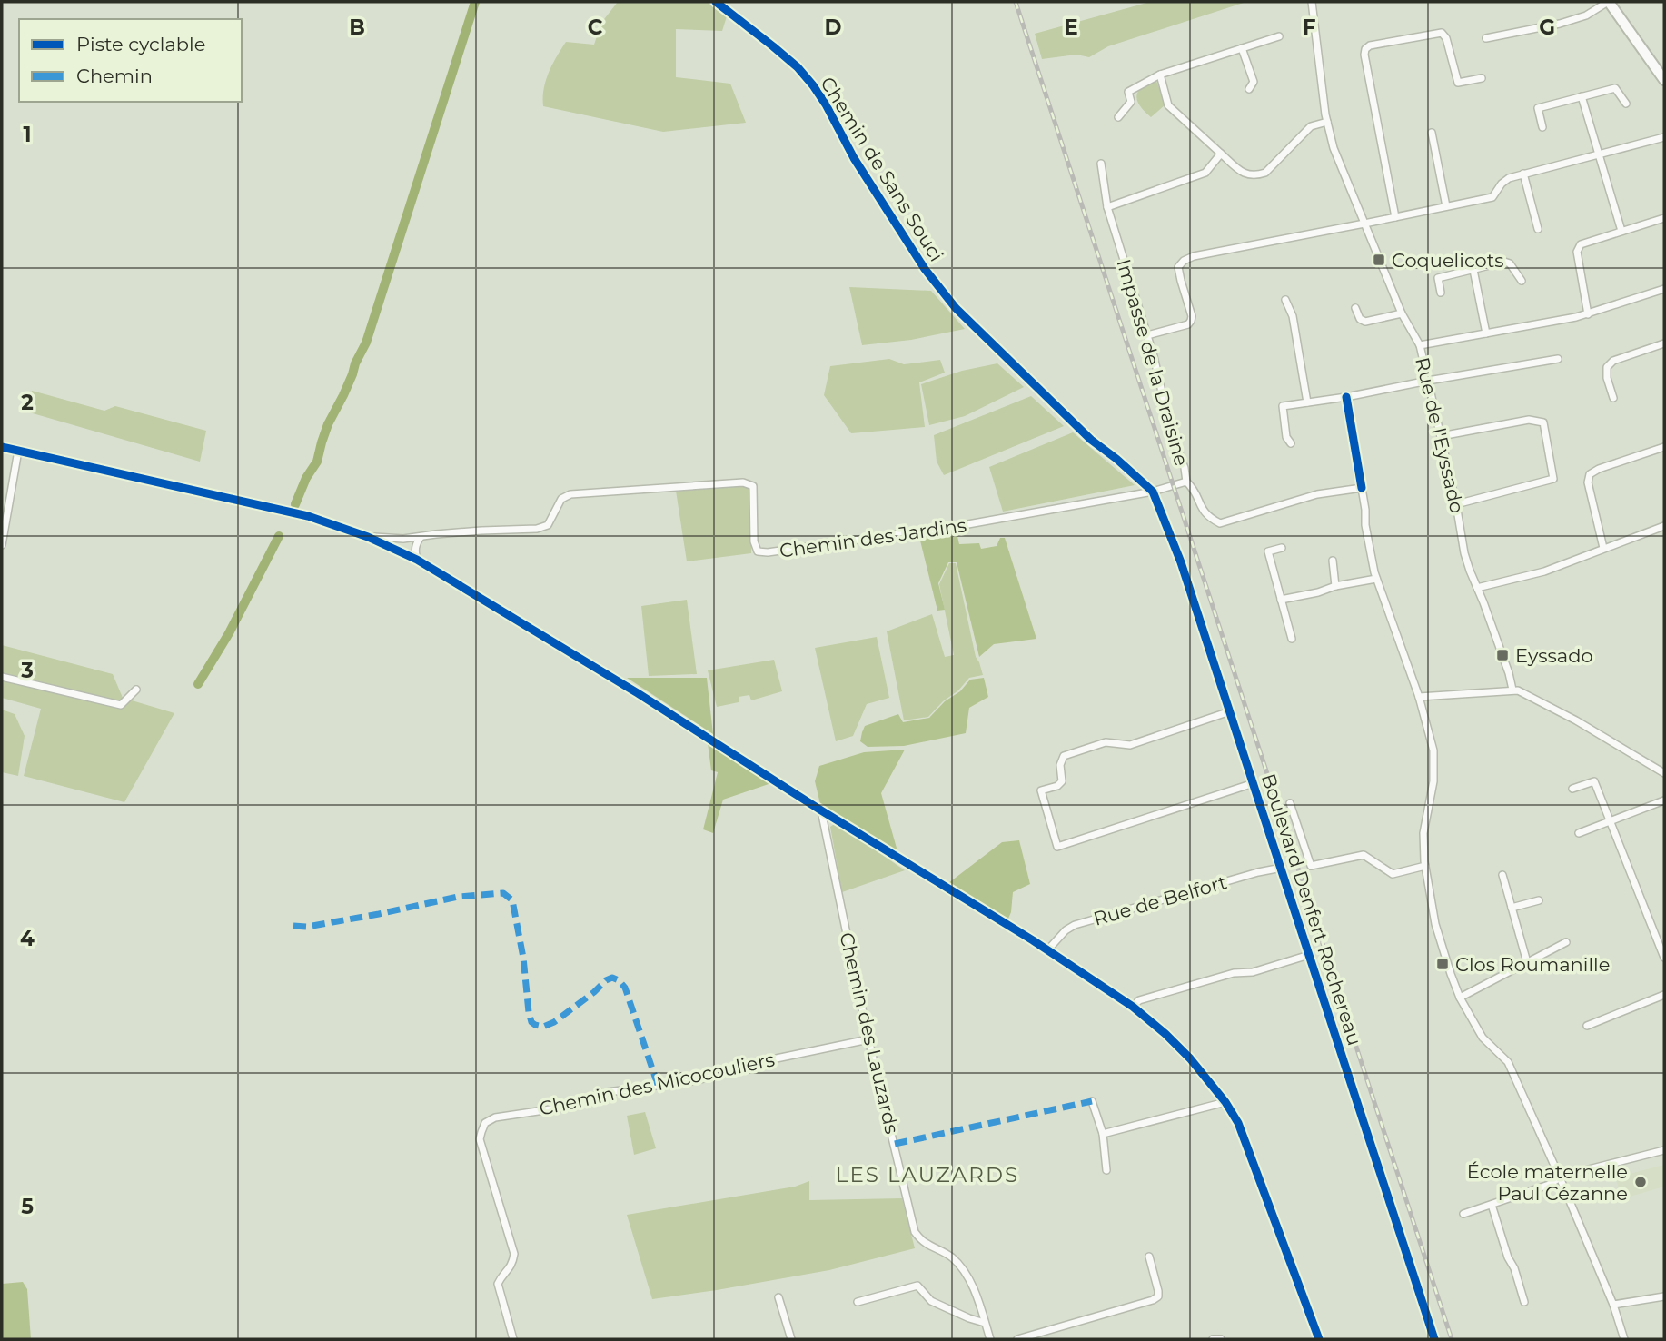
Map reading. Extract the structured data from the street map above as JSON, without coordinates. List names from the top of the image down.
{
  "streets": {
    "street": [
      "Chemin de Sans Souci",
      "Impasse de la Draisine",
      "Rue de l'Eyssado",
      "Chemin des Jardins",
      "Rue de Belfort",
      "Boulevard Denfert Rochereau",
      "Chemin des Lauzards",
      "Chemin des Micocouliers"
    ]
  },
  "crossings": [
    ["Chemin de Sans Souci", "Chemin des Jardins"],
    ["Chemin de Sans Souci", "Boulevard Denfert Rochereau"],
    ["Chemin des Jardins", "Boulevard Denfert Rochereau"],
    ["Rue de Belfort", "Boulevard Denfert Rochereau"],
    ["Chemin des Lauzards", "Chemin des Micocouliers"]
  ],
  "districts": ["LES LAUZARDS"],
  "places": {
    "transit": ["Coquelicots", "Eyssado", "Clos Roumanille"],
    "other": ["École maternelle Paul Cézanne"]
  },
  "legend": ["Piste cyclable", "Chemin"],
  "grid": {
    "columns": [
      "B",
      "C",
      "D",
      "E",
      "F",
      "G"
    ],
    "rows": [
      "1",
      "2",
      "3",
      "4",
      "5"
    ]
  }
}
